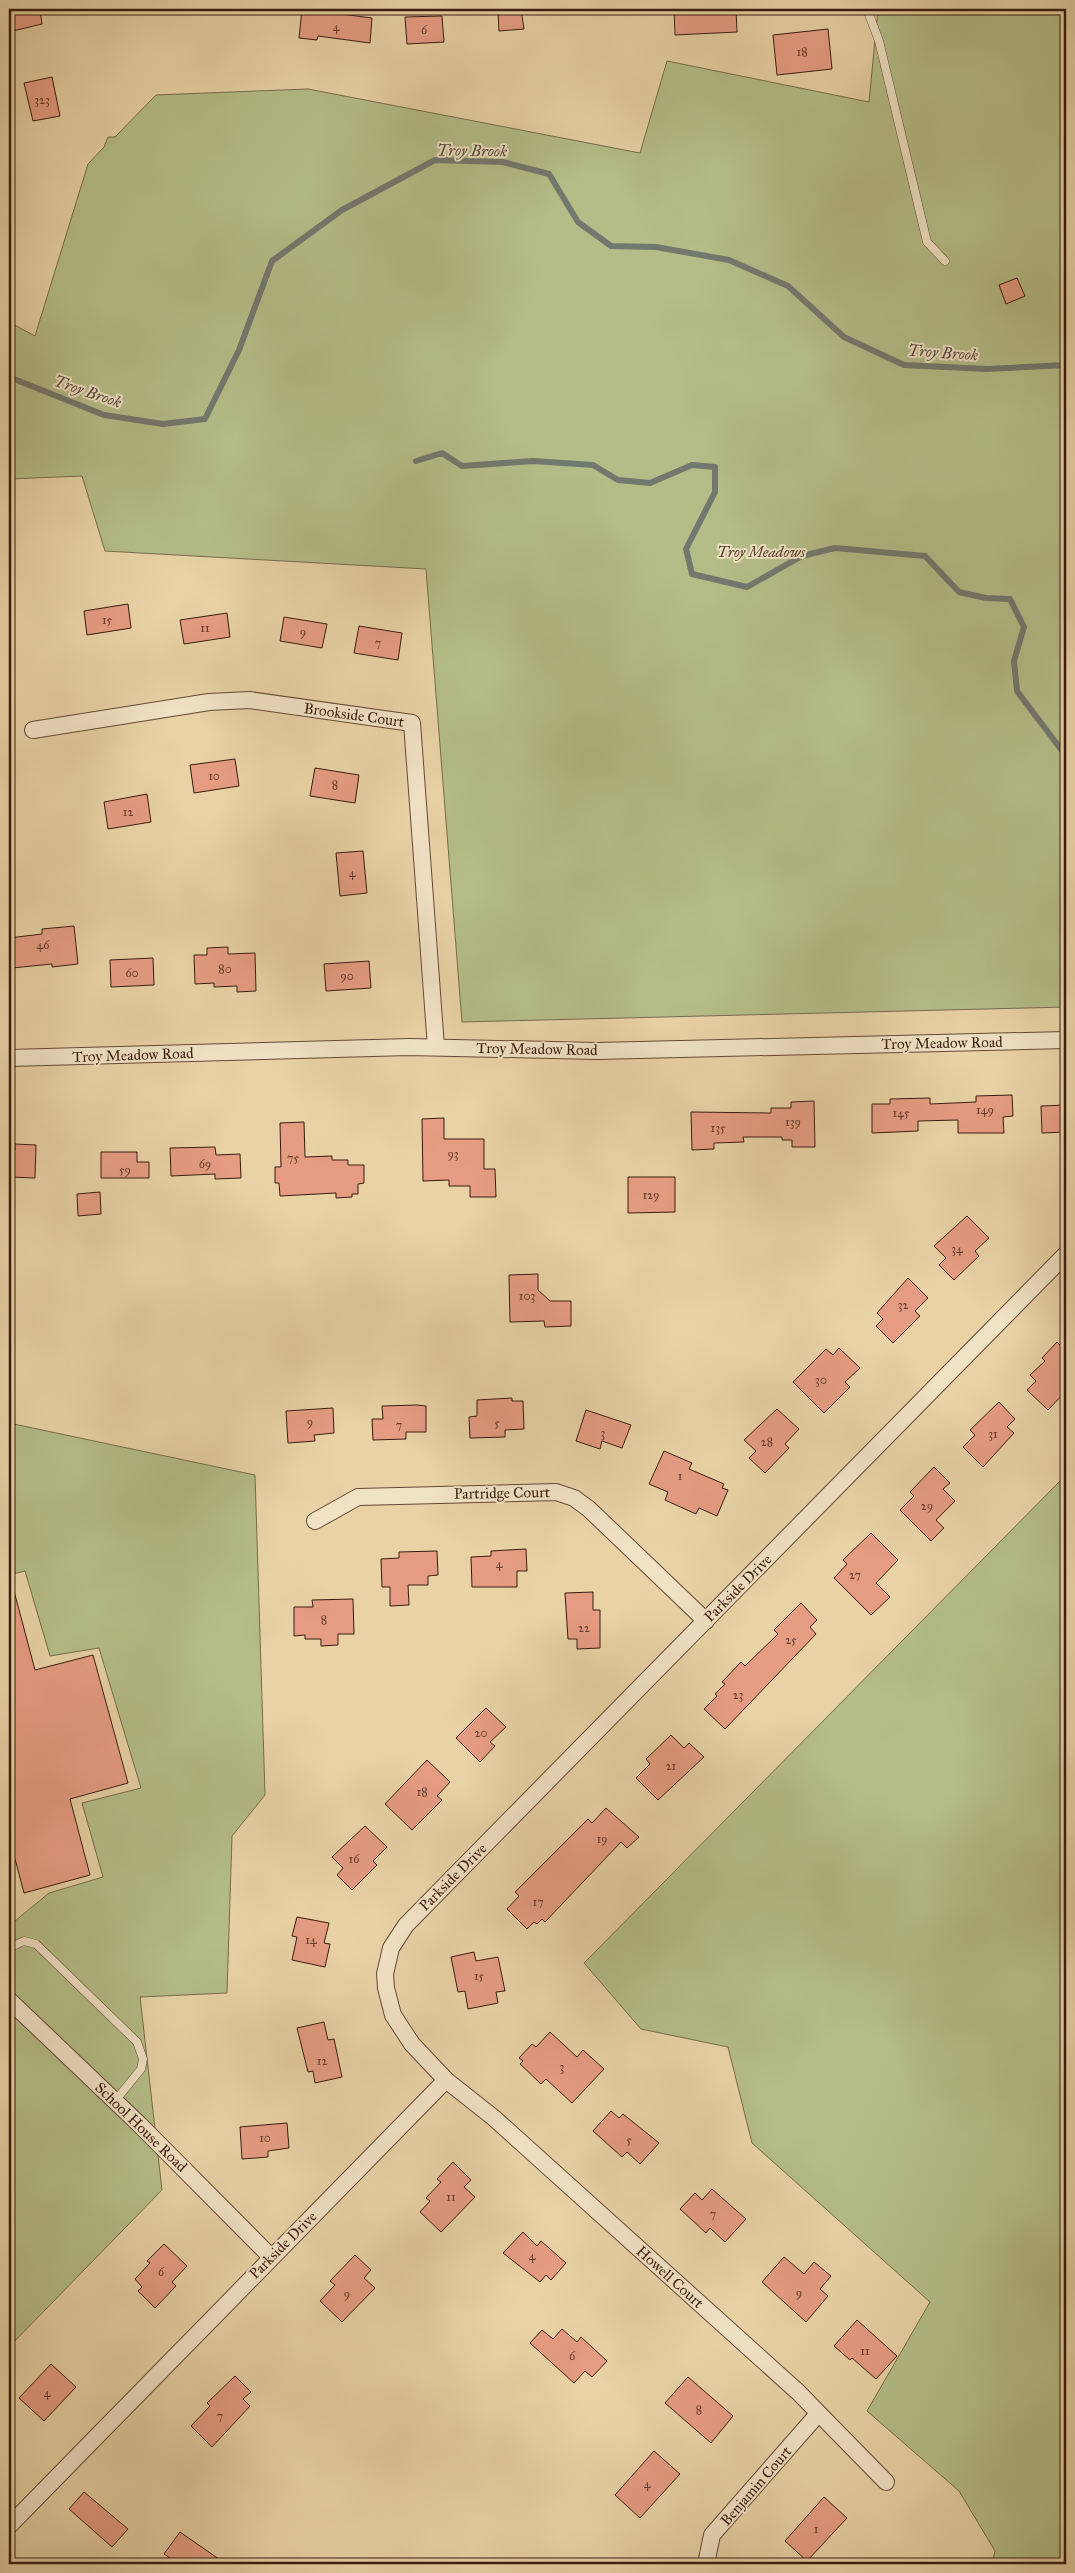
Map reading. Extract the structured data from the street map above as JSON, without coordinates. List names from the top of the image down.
{
  "streets": {
    "street": [
      "Brookside Court",
      "Troy Meadow Road",
      "Partridge Court",
      "Parkside Drive",
      "School House Road",
      "Howell Court",
      "Benjamin Court"
    ]
  },
  "crossings": [
    ["Brookside Court", "Troy Meadow Road"],
    ["Partridge Court", "Parkside Drive"],
    ["Parkside Drive", "School House Road"],
    ["Parkside Drive", "Howell Court"],
    ["Howell Court", "Benjamin Court"]
  ],
  "water": ["Troy Brook"],
  "parks": ["Troy Meadows"],
  "house_numbers": [
    "4",
    "6",
    "18",
    "323",
    "15",
    "11",
    "9",
    "7",
    "10",
    "8",
    "12",
    "4",
    "46",
    "80",
    "60",
    "90",
    "149",
    "145",
    "139",
    "135",
    "93",
    "75",
    "69",
    "59",
    "129",
    "34",
    "103",
    "32",
    "30",
    "9",
    "5",
    "7",
    "3",
    "31",
    "28",
    "1",
    "29",
    "4",
    "27",
    "8",
    "22",
    "25",
    "23",
    "20",
    "21",
    "18",
    "19",
    "16",
    "17",
    "14",
    "15",
    "12",
    "3",
    "10",
    "5",
    "11",
    "7",
    "4",
    "6",
    "9",
    "9",
    "11",
    "6",
    "4",
    "8",
    "7",
    "4",
    "1"
  ]
}
